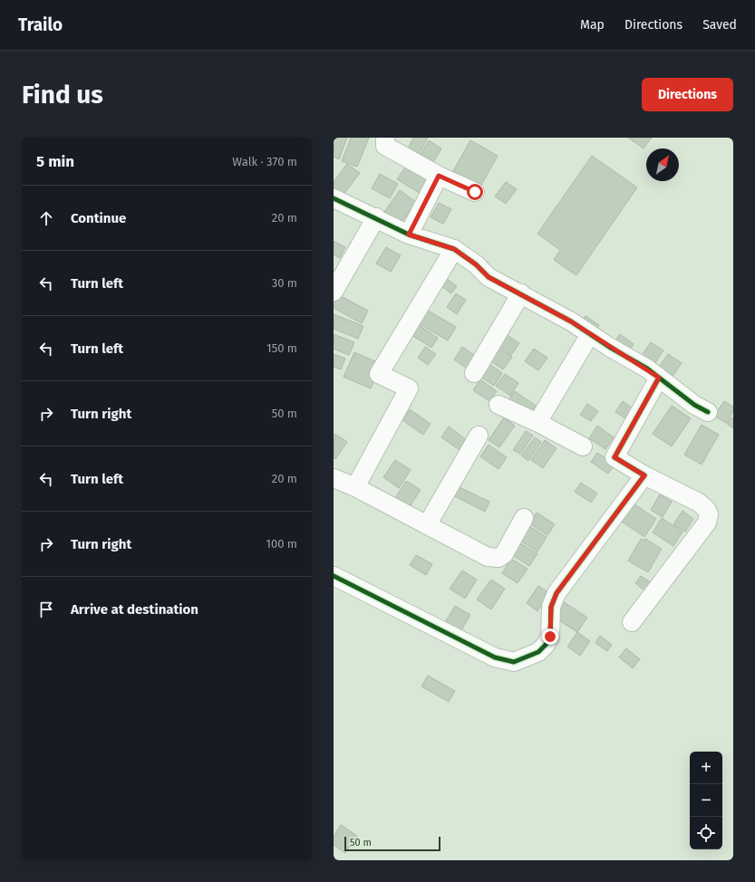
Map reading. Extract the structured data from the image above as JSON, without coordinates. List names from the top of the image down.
{
  "scale_bar": "50 m",
  "north": "top right",
  "page": {
    "header": "Trailo",
    "nav": ["Map", "Directions", "Saved"],
    "buttons": "Directions",
    "title": "Find us",
    "heading": ["5 min", "Walk · 370 m"],
    "list": [
      ["Continue", "20 m"],
      ["Turn left", "30 m"],
      ["Turn left", "150 m"],
      ["Turn right", "50 m"],
      ["Turn left", "20 m"],
      ["Turn right", "100 m"],
      "Arrive at destination"
    ],
    "map_buttons": ["+", "−"],
    "scale": "50 m"
  }
}
